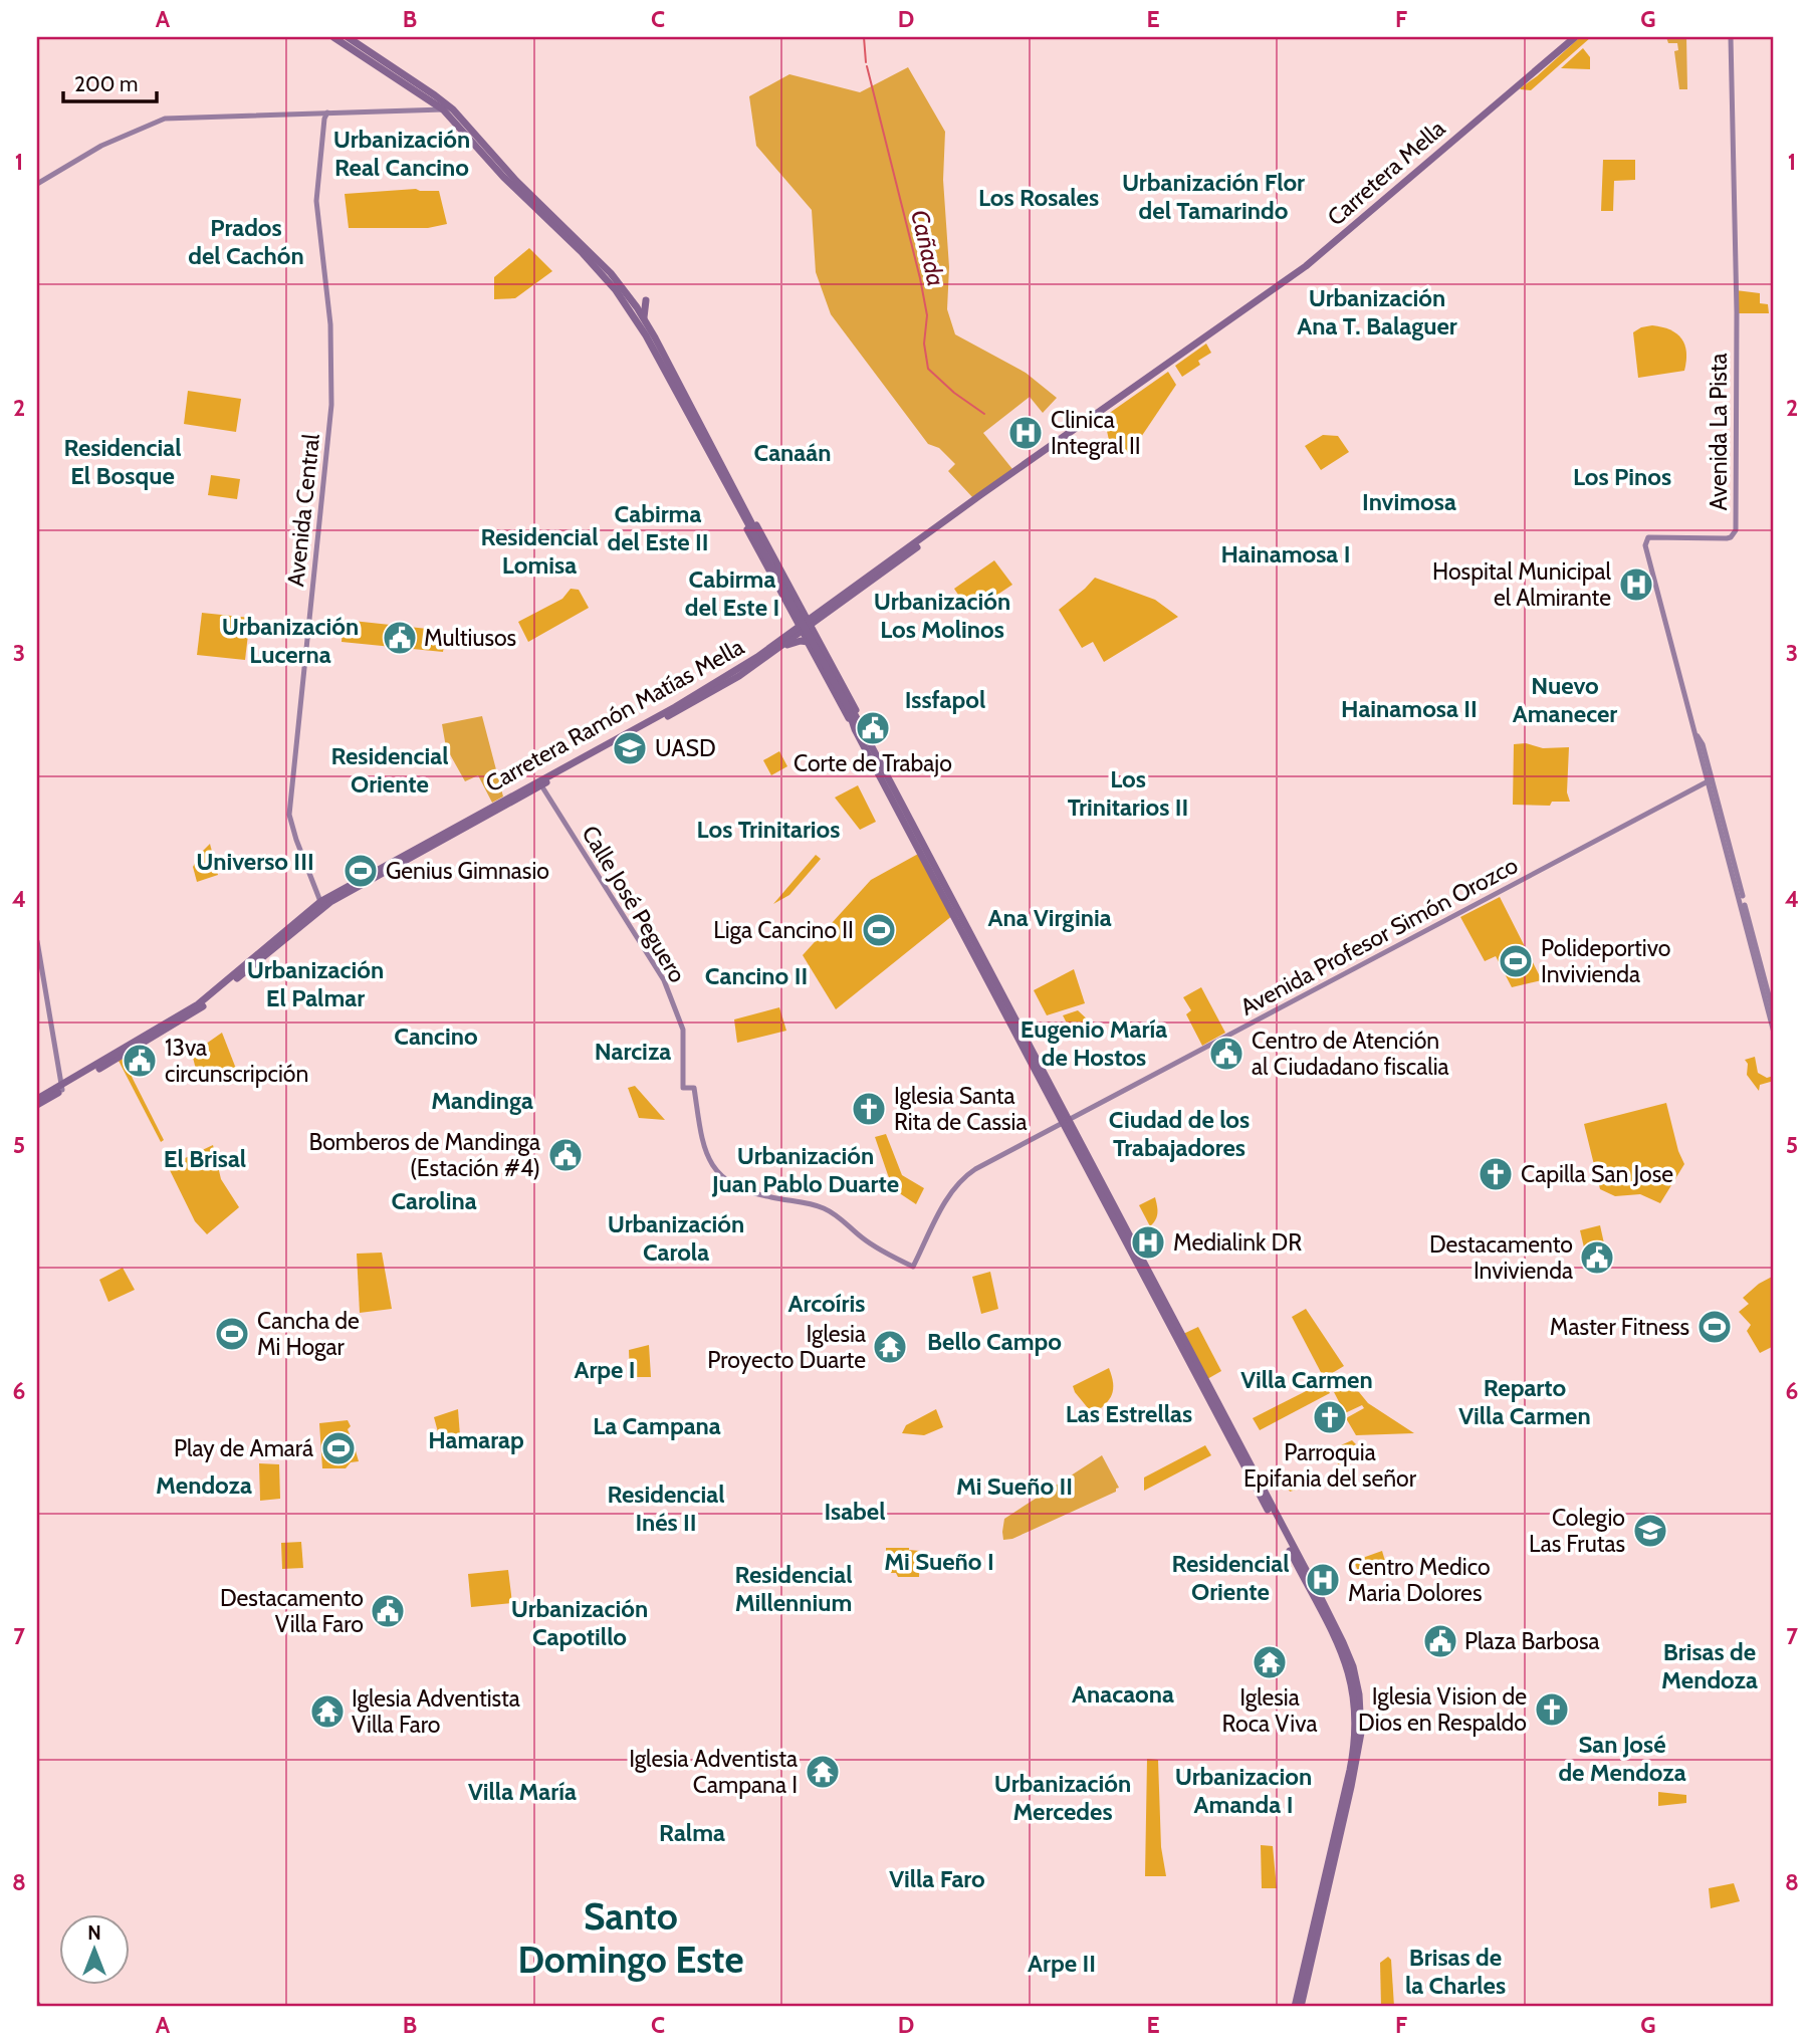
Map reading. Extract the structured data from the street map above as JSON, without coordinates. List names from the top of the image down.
{
  "streets": {
    "main road": [
      "Carretera Mella",
      "Avenida La Pista",
      "Avenida Central",
      "Carretera Ramón Matías Mella",
      "Calle José Peguero",
      "Avenida Profesor Simón Orozco"
    ]
  },
  "crossings": [
    ["Carretera Mella", "Carretera Ramón Matías Mella"],
    ["Avenida La Pista", "Avenida Profesor Simón Orozco"],
    ["Avenida Central", "Carretera Ramón Matías Mella"],
    ["Carretera Ramón Matías Mella", "Calle José Peguero"],
    ["Calle José Peguero", "Avenida Profesor Simón Orozco"]
  ],
  "districts": [
    "Urbanización Real Cancino",
    "Urbanización Flor del Tamarindo",
    "Los Rosales",
    "Prados del Cachón",
    "Urbanización Ana T. Balaguer",
    "Residencial El Bosque",
    "Canaán",
    "Los Pinos",
    "Invimosa",
    "Cabirma del Este II",
    "Residencial Lomisa",
    "Hainamosa I",
    "Cabirma del Este I",
    "Urbanización Los Molinos",
    "Urbanización Lucerna",
    "Nuevo Amanecer",
    "Issfapol",
    "Hainamosa II",
    "Residencial Oriente",
    "Los Trinitarios II",
    "Los Trinitarios",
    "Universo III",
    "Ana Virginia",
    "Urbanización El Palmar",
    "Cancino II",
    "Eugenio María de Hostos",
    "Cancino",
    "Narciza",
    "Mandinga",
    "Ciudad de los Trabajadores",
    "Urbanización Juan Pablo Duarte",
    "El Brisal",
    "Carolina",
    "Urbanización Carola",
    "Arcoíris",
    "Bello Campo",
    "Arpe I",
    "Villa Carmen",
    "Reparto Villa Carmen",
    "Las Estrellas",
    "La Campana",
    "Hamarap",
    "Mendoza",
    "Mi Sueño II",
    "Residencial Inés II",
    "Isabel",
    "Mi Sueño I",
    "Residencial Oriente",
    "Residencial Millennium",
    "Urbanización Capotillo",
    "Brisas de Mendoza",
    "Anacaona",
    "San José de Mendoza",
    "Urbanizacion Amanda I",
    "Urbanización Mercedes",
    "Villa María",
    "Ralma",
    "Villa Faro",
    "Santo Domingo Este",
    "Brisas de la Charles",
    "Arpe II"
  ],
  "water": ["Cañada"],
  "places": {
    "hospital": [
      "Clinica Integral II",
      "Hospital Municipal el Almirante",
      "Medialink DR",
      "Centro Medico Maria Dolores"
    ],
    "public building": [
      "Multiusos",
      "Corte de Trabajo",
      "Centro de Atención al Ciudadano fiscalia",
      "13va circunscripción",
      "Bomberos de Mandinga (Estación #4)",
      "Destacamento Invivienda",
      "Destacamento Villa Faro",
      "Plaza Barbosa"
    ],
    "school or university": ["UASD", "Colegio Las Frutas"],
    "sports": [
      "Genius Gimnasio",
      "Liga Cancino II",
      "Polideportivo Invivienda",
      "Master Fitness",
      "Cancha de Mi Hogar",
      "Play de Amará"
    ],
    "church": [
      "Iglesia Santa Rita de Cassia",
      "Capilla San Jose",
      "Parroquia Epifania del señor",
      "Iglesia Vision de Dios en Respaldo"
    ],
    "temple": [
      "Iglesia Proyecto Duarte",
      "Iglesia Roca Viva",
      "Iglesia Adventista Villa Faro",
      "Iglesia Adventista Campana I"
    ]
  },
  "scale_bar": "200 m",
  "north": "top",
  "grid": {
    "columns": [
      "A",
      "B",
      "C",
      "D",
      "E",
      "F",
      "G"
    ],
    "rows": [
      "1",
      "2",
      "3",
      "4",
      "5",
      "6",
      "7",
      "8"
    ]
  }
}
